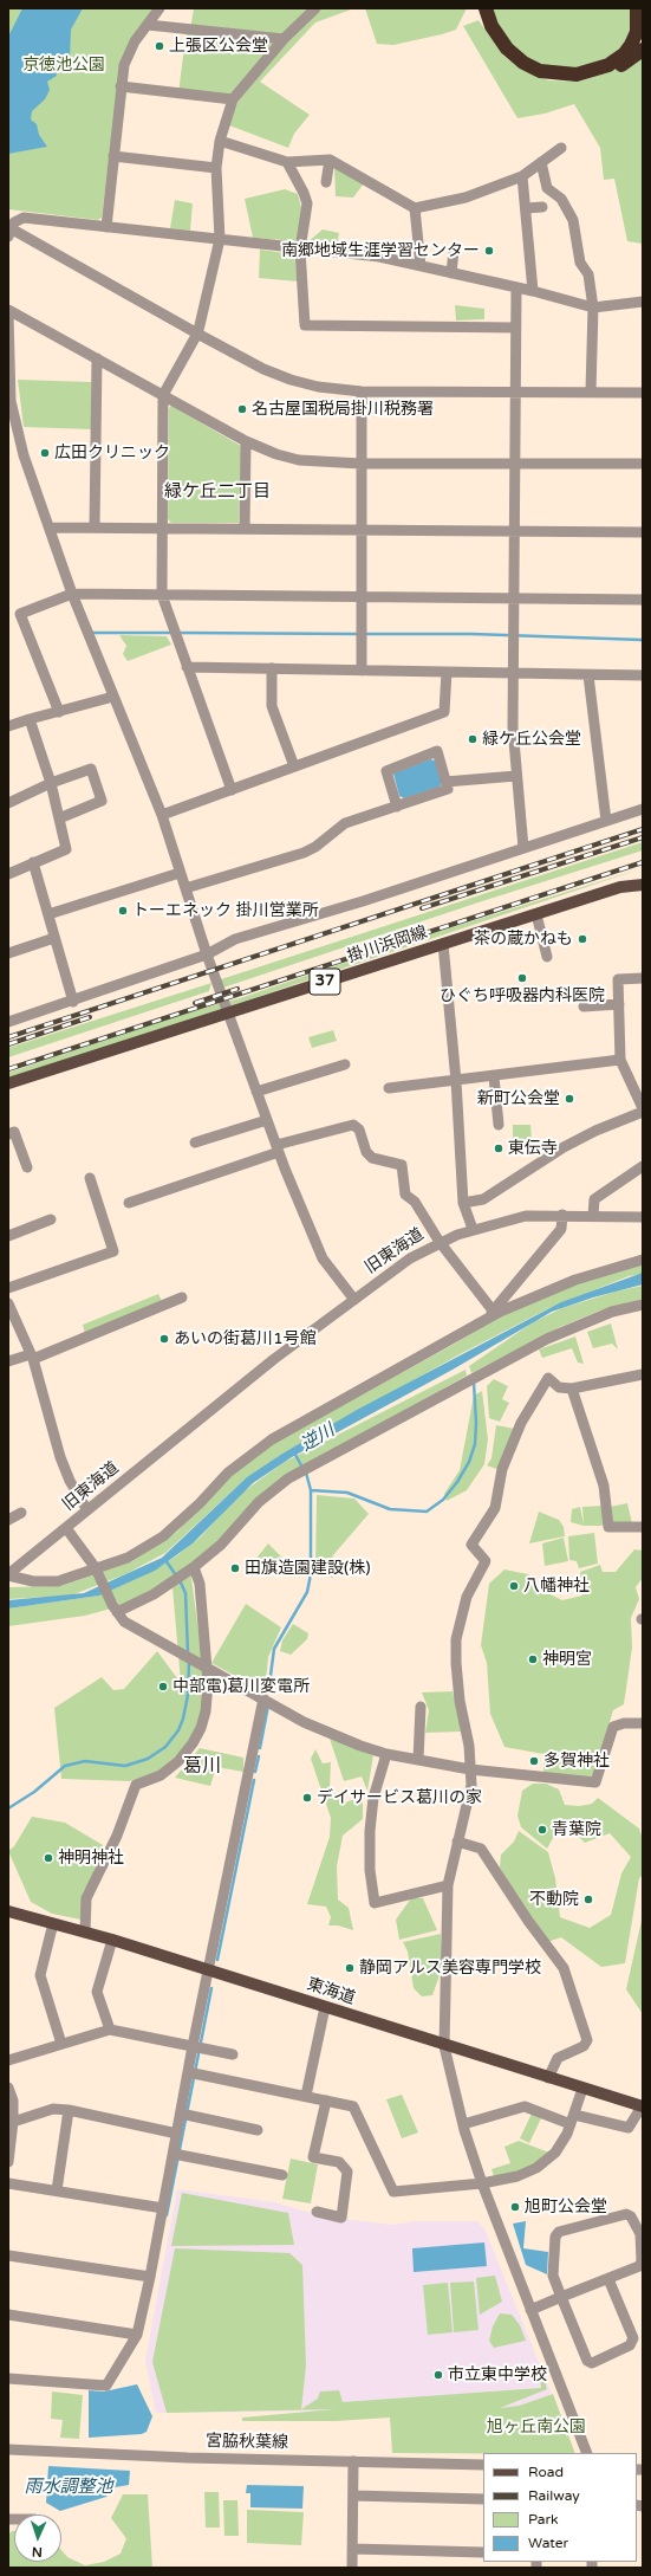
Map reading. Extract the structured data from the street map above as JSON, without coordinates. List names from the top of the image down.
{
  "streets": {
    "main road": ["掛川浜岡線", "37", "東海道"],
    "street": ["旧東海道", "宮脇秋葉線"]
  },
  "districts": ["緑ケ丘二丁目", "葛川"],
  "water": ["逆川", "雨水調整池"],
  "parks": ["京徳池公園", "旭ヶ丘南公園"],
  "places": [
    "上張区公会堂",
    "南郷地域生涯学習センター",
    "名古屋国税局掛川税務署",
    "広田クリニック",
    "緑ケ丘公会堂",
    "トーエネック 掛川営業所",
    "茶の蔵かねも",
    "ひぐち呼吸器内科医院",
    "新町公会堂",
    "東伝寺",
    "あいの街葛川1号館",
    "田旗造園建設(株)",
    "八幡神社",
    "神明宮",
    "中部電)葛川変電所",
    "多賀神社",
    "デイサービス葛川の家",
    "青葉院",
    "神明神社",
    "不動院",
    "静岡アルス美容専門学校",
    "旭町公会堂",
    "市立東中学校"
  ],
  "legend": [
    "Road",
    "Railway",
    "Park",
    "Water"
  ],
  "north": "bottom"
}
